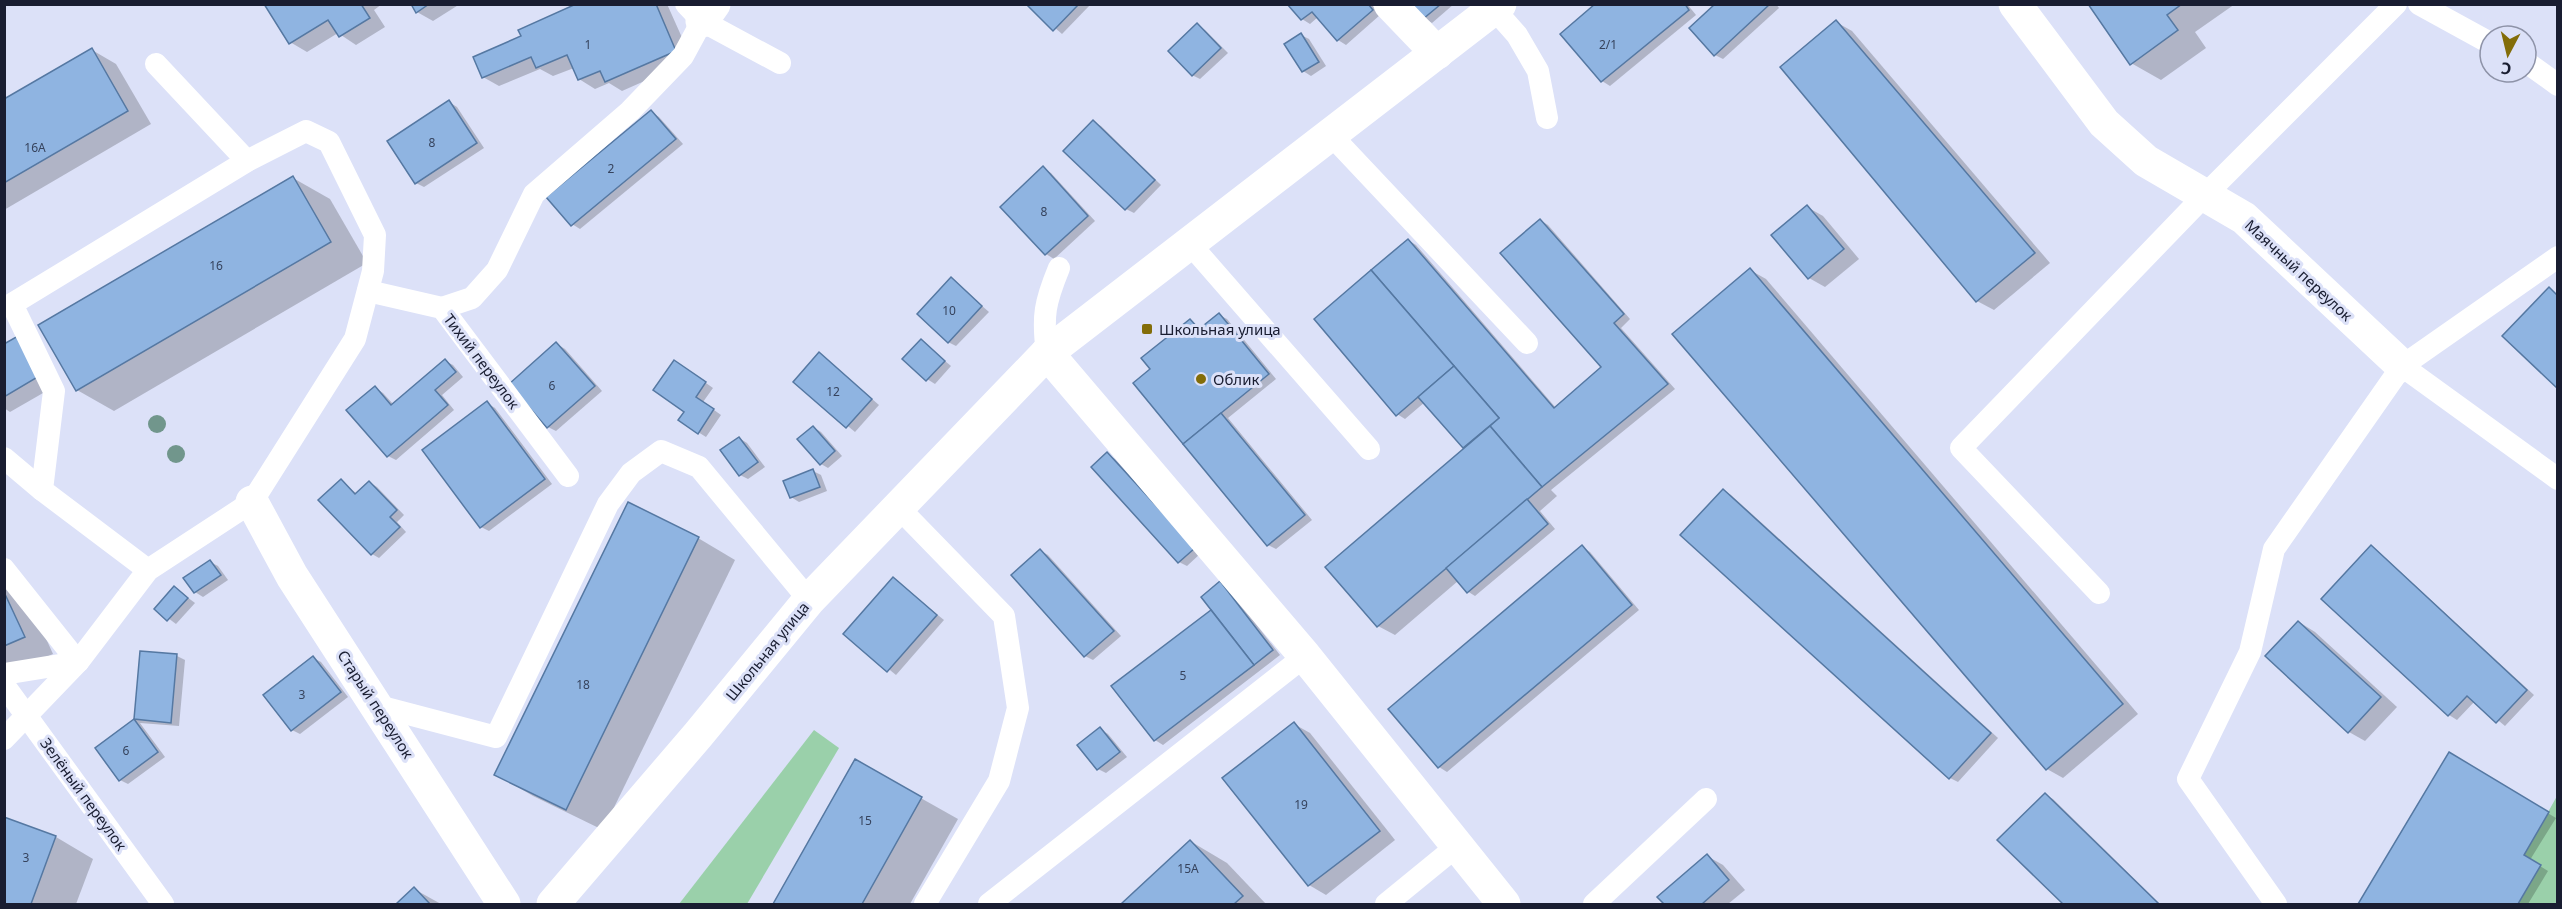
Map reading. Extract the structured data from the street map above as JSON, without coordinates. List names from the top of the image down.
{
  "streets": {
    "street": ["Маячный переулок", "Школьная улица", "Старый переулок"],
    "lane": ["Тихий переулок", "Зелёный переулок"]
  },
  "places": {
    "transit": ["Школьная улица"],
    "other": ["Облик"]
  },
  "house_numbers": [
    "1",
    "2/1",
    "8",
    "16А",
    "2",
    "8",
    "16",
    "10",
    "6",
    "12",
    "5",
    "18",
    "3",
    "6",
    "19",
    "15",
    "3",
    "15А"
  ],
  "north": "bottom"
}
